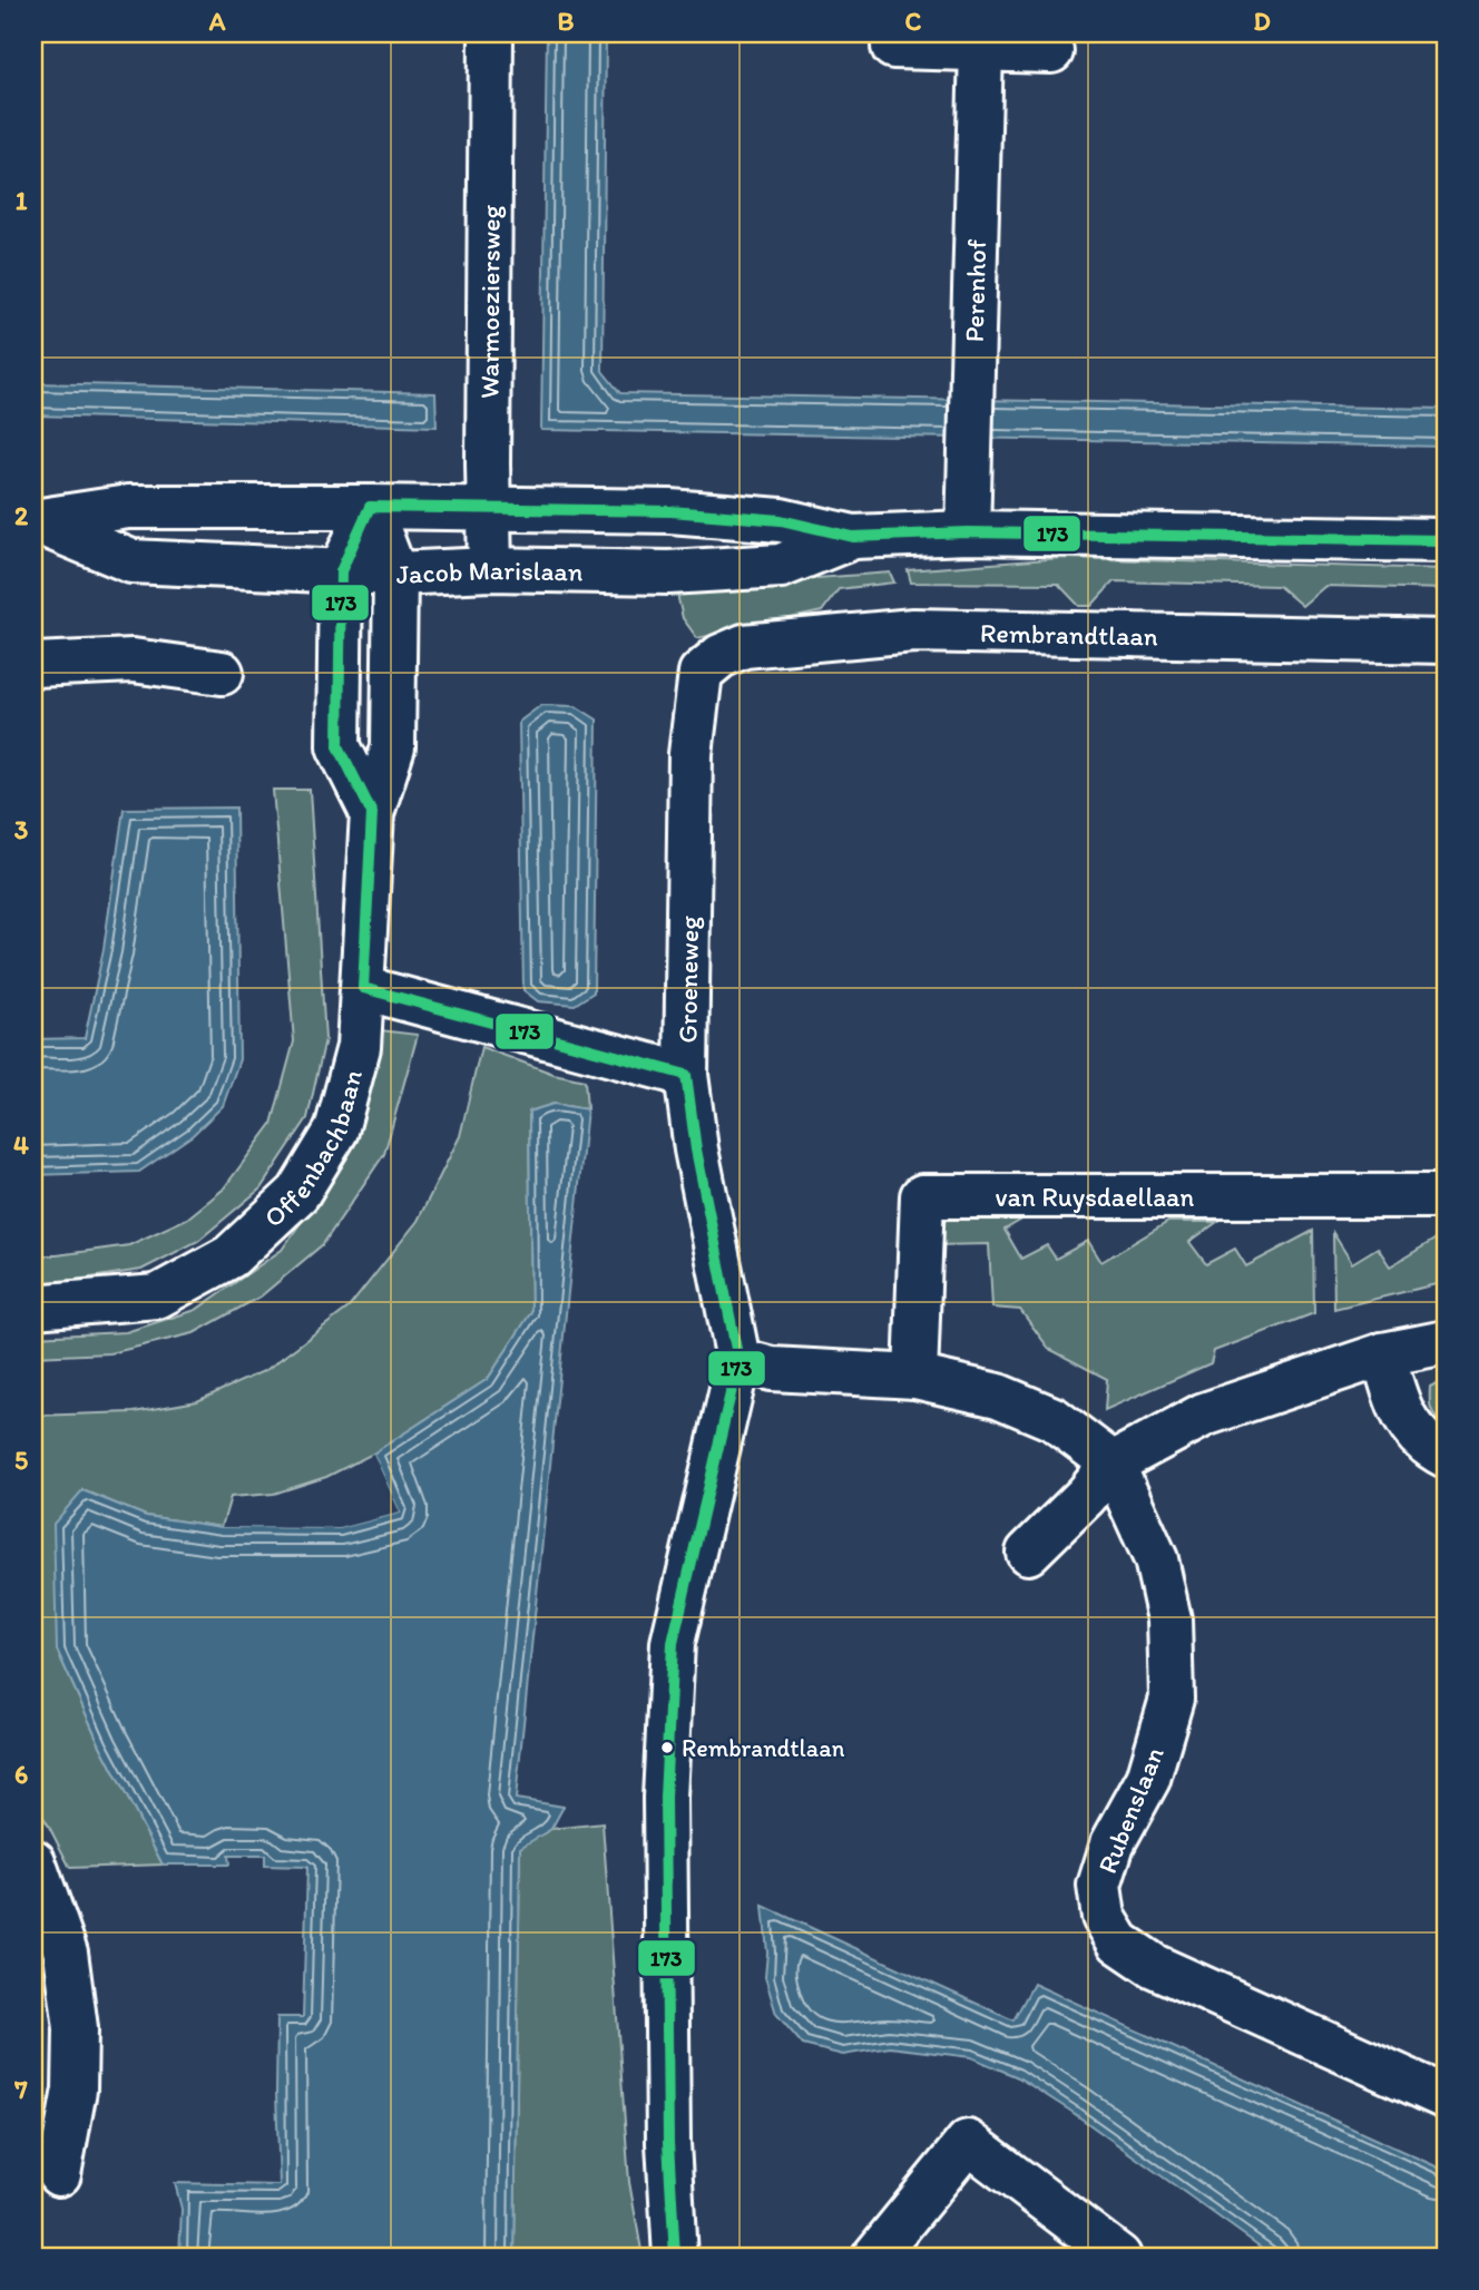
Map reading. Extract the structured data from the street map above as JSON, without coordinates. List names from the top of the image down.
{
  "streets": {
    "street": [
      "Perenhof",
      "Warmoeziersweg",
      "Jacob Marislaan",
      "Rembrandtlaan",
      "Groeneweg",
      "Offenbachbaan",
      "van Ruysdaellaan",
      "Rubenslaan"
    ]
  },
  "crossings": [
    ["Perenhof", "Jacob Marislaan"],
    ["Warmoeziersweg", "Jacob Marislaan"],
    ["Jacob Marislaan", "Offenbachbaan"],
    ["Rembrandtlaan", "Groeneweg"]
  ],
  "places": ["Rembrandtlaan"],
  "lines": ["transit line 173"],
  "grid": {
    "columns": [
      "A",
      "B",
      "C",
      "D"
    ],
    "rows": [
      "1",
      "2",
      "3",
      "4",
      "5",
      "6",
      "7"
    ]
  }
}
